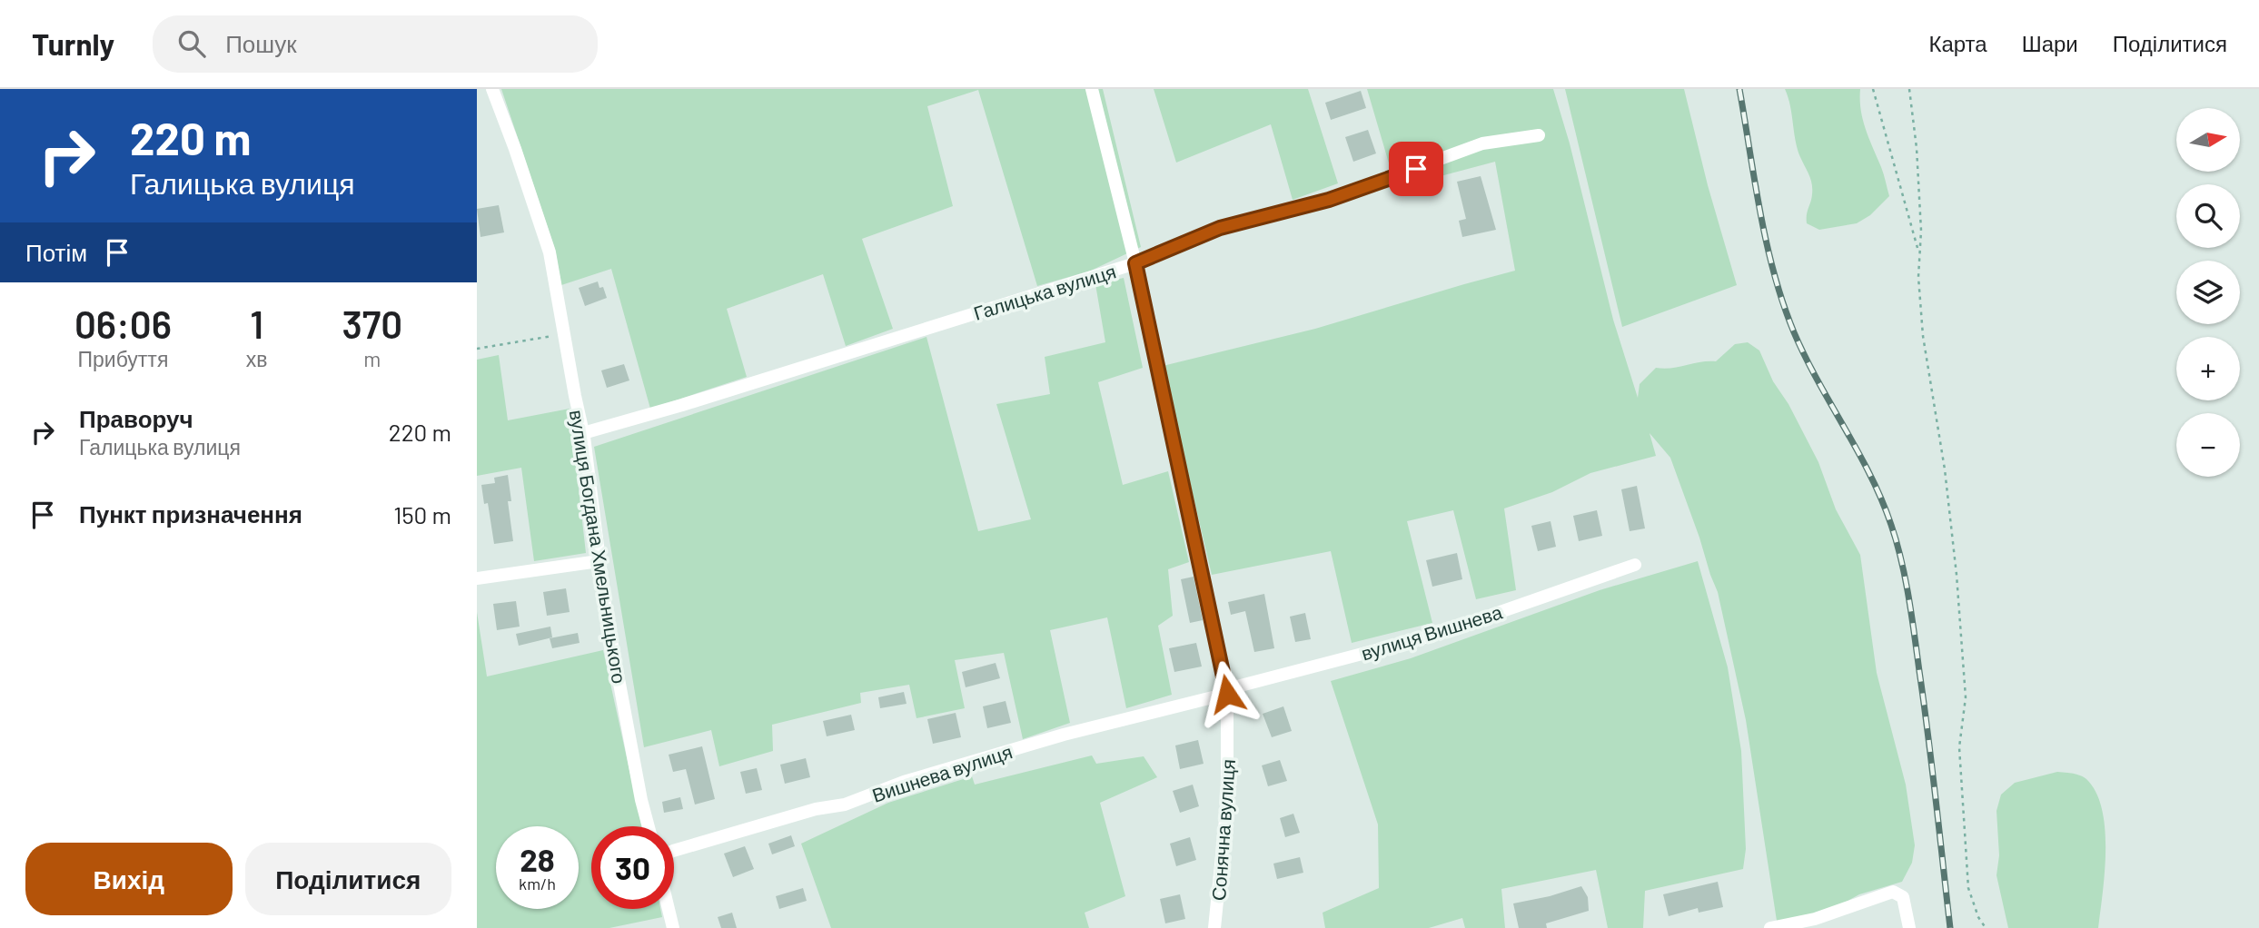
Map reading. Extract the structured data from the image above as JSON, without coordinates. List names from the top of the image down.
{
  "streets": {
    "street": [
      "Галицька вулиця",
      "вулиця Богдана Хмельницького",
      "вулиця Вишнева",
      "Вишнева вулиця",
      "Сонячна вулиця"
    ]
  },
  "crossings": [
    ["Галицька вулиця", "вулиця Богдана Хмельницького"],
    ["Галицька вулиця", "Сонячна вулиця"],
    ["вулиця Вишнева", "Вишнева вулиця"],
    ["вулиця Вишнева", "Сонячна вулиця"],
    ["Вишнева вулиця", "Сонячна вулиця"]
  ],
  "north": "right",
  "page": {
    "header": "Turnly",
    "search": "Пошук",
    "nav": ["Карта", "Шари", "Поділитися"],
    "turn": ["220 m", "Галицька вулиця"],
    "map_buttons": ["+", "−"],
    "then": "Потім",
    "eta": [
      "06:06",
      "Прибуття",
      "1",
      "хв",
      "370",
      "m"
    ],
    "list": [
      {
        "name": "Праворуч",
        "note": "Галицька вулиця",
        "value": "220 m"
      },
      {
        "name": "Пункт призначення",
        "value": "150 m"
      }
    ],
    "speed": "28 km/h",
    "limit": "30",
    "buttons": ["Вихід", "Поділитися"]
  }
}
